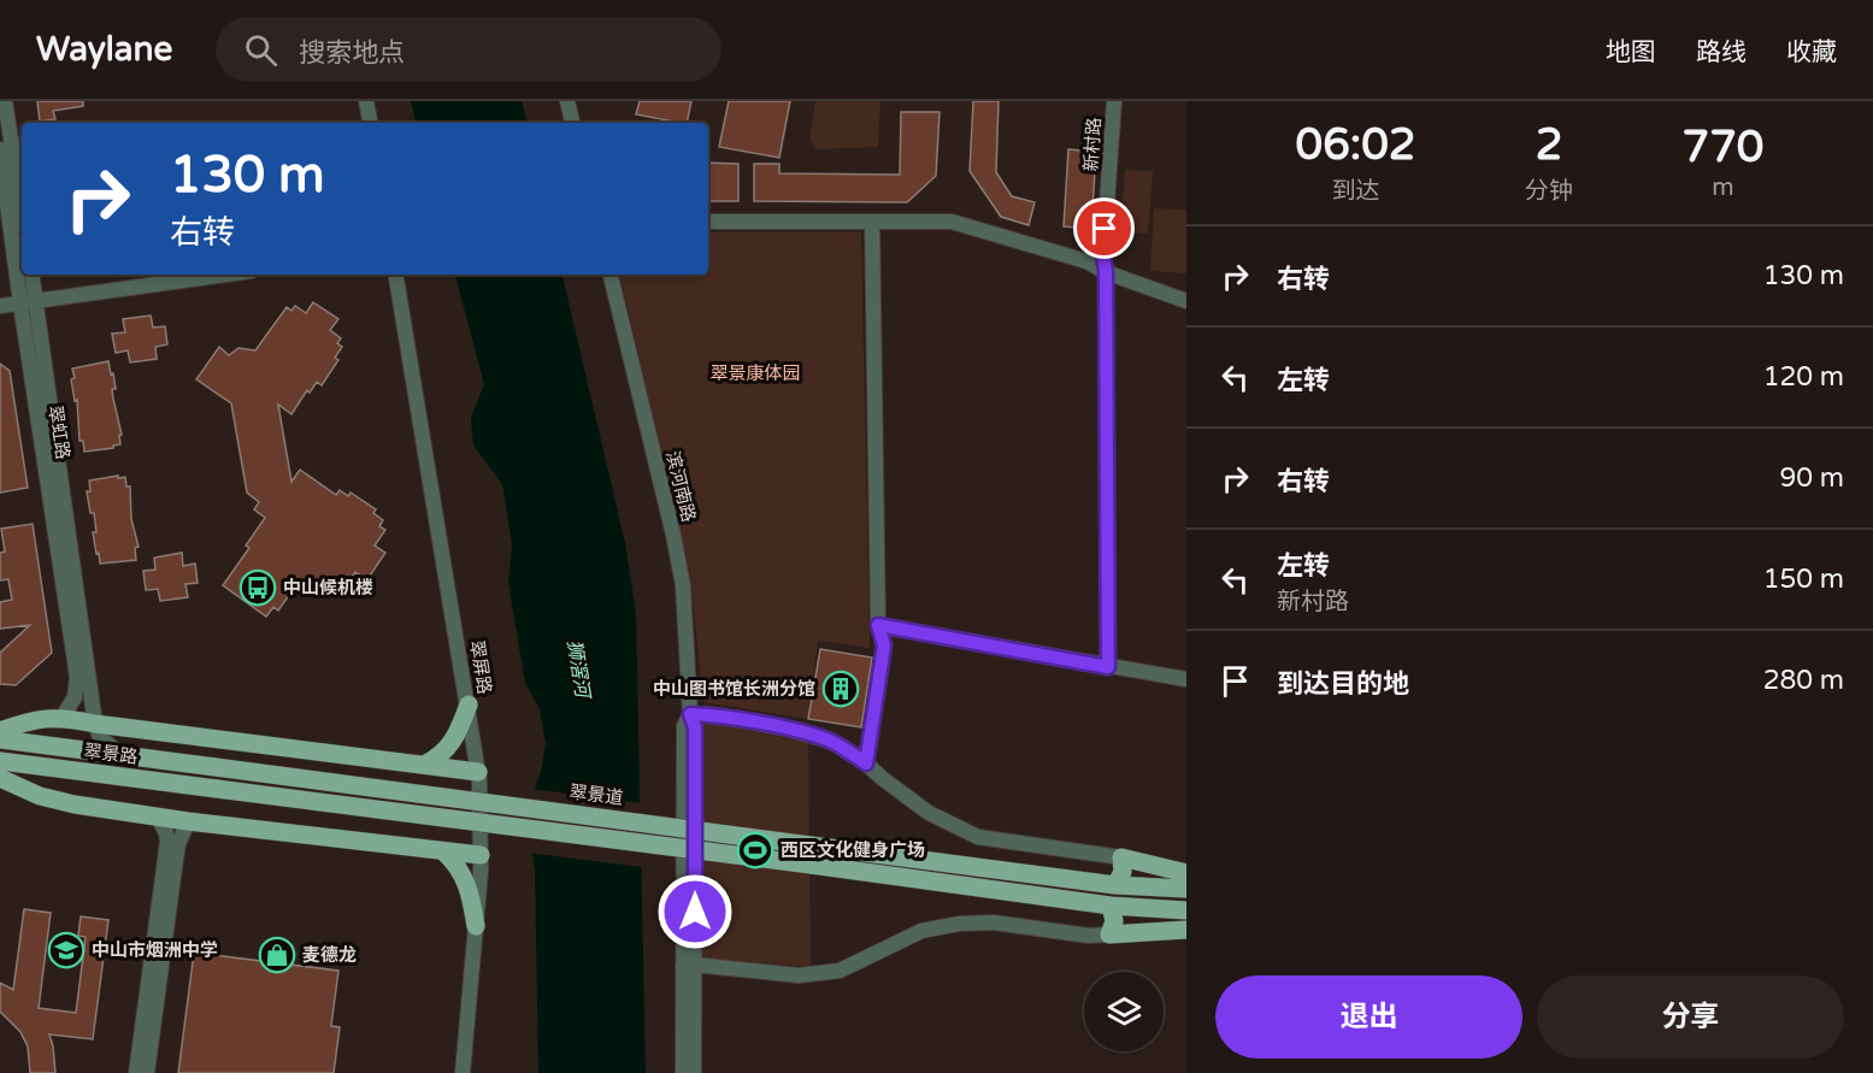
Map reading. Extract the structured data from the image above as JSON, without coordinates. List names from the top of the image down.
{
  "streets": {
    "main road": ["翠景路", "翠景道"],
    "street": [
      "新村路",
      "翠虹路",
      "滨河南路",
      "翠屏路"
    ]
  },
  "water": ["狮滘河"],
  "parks": ["翠景康体园"],
  "places": {
    "bus stop": ["中山候机楼"],
    "building": ["中山图书馆长洲分馆"],
    "sports": ["西区文化健身广场"],
    "school or university": ["中山市烟洲中学"],
    "shop": ["麦德龙"]
  },
  "page": {
    "header": "Waylane",
    "search": "搜索地点",
    "nav": ["地图", "路线", "收藏"],
    "eta": [
      "06:02",
      "到达",
      "2",
      "分钟",
      "770",
      "m"
    ],
    "turn": ["130 m", "右转"],
    "list": [
      {
        "name": "右转",
        "value": "130 m"
      },
      {
        "name": "左转",
        "value": "120 m"
      },
      {
        "name": "右转",
        "value": "90 m"
      },
      {
        "name": "左转",
        "note": "新村路",
        "value": "150 m"
      },
      {
        "name": "到达目的地",
        "value": "280 m"
      }
    ],
    "buttons": ["退出", "分享"]
  }
}
